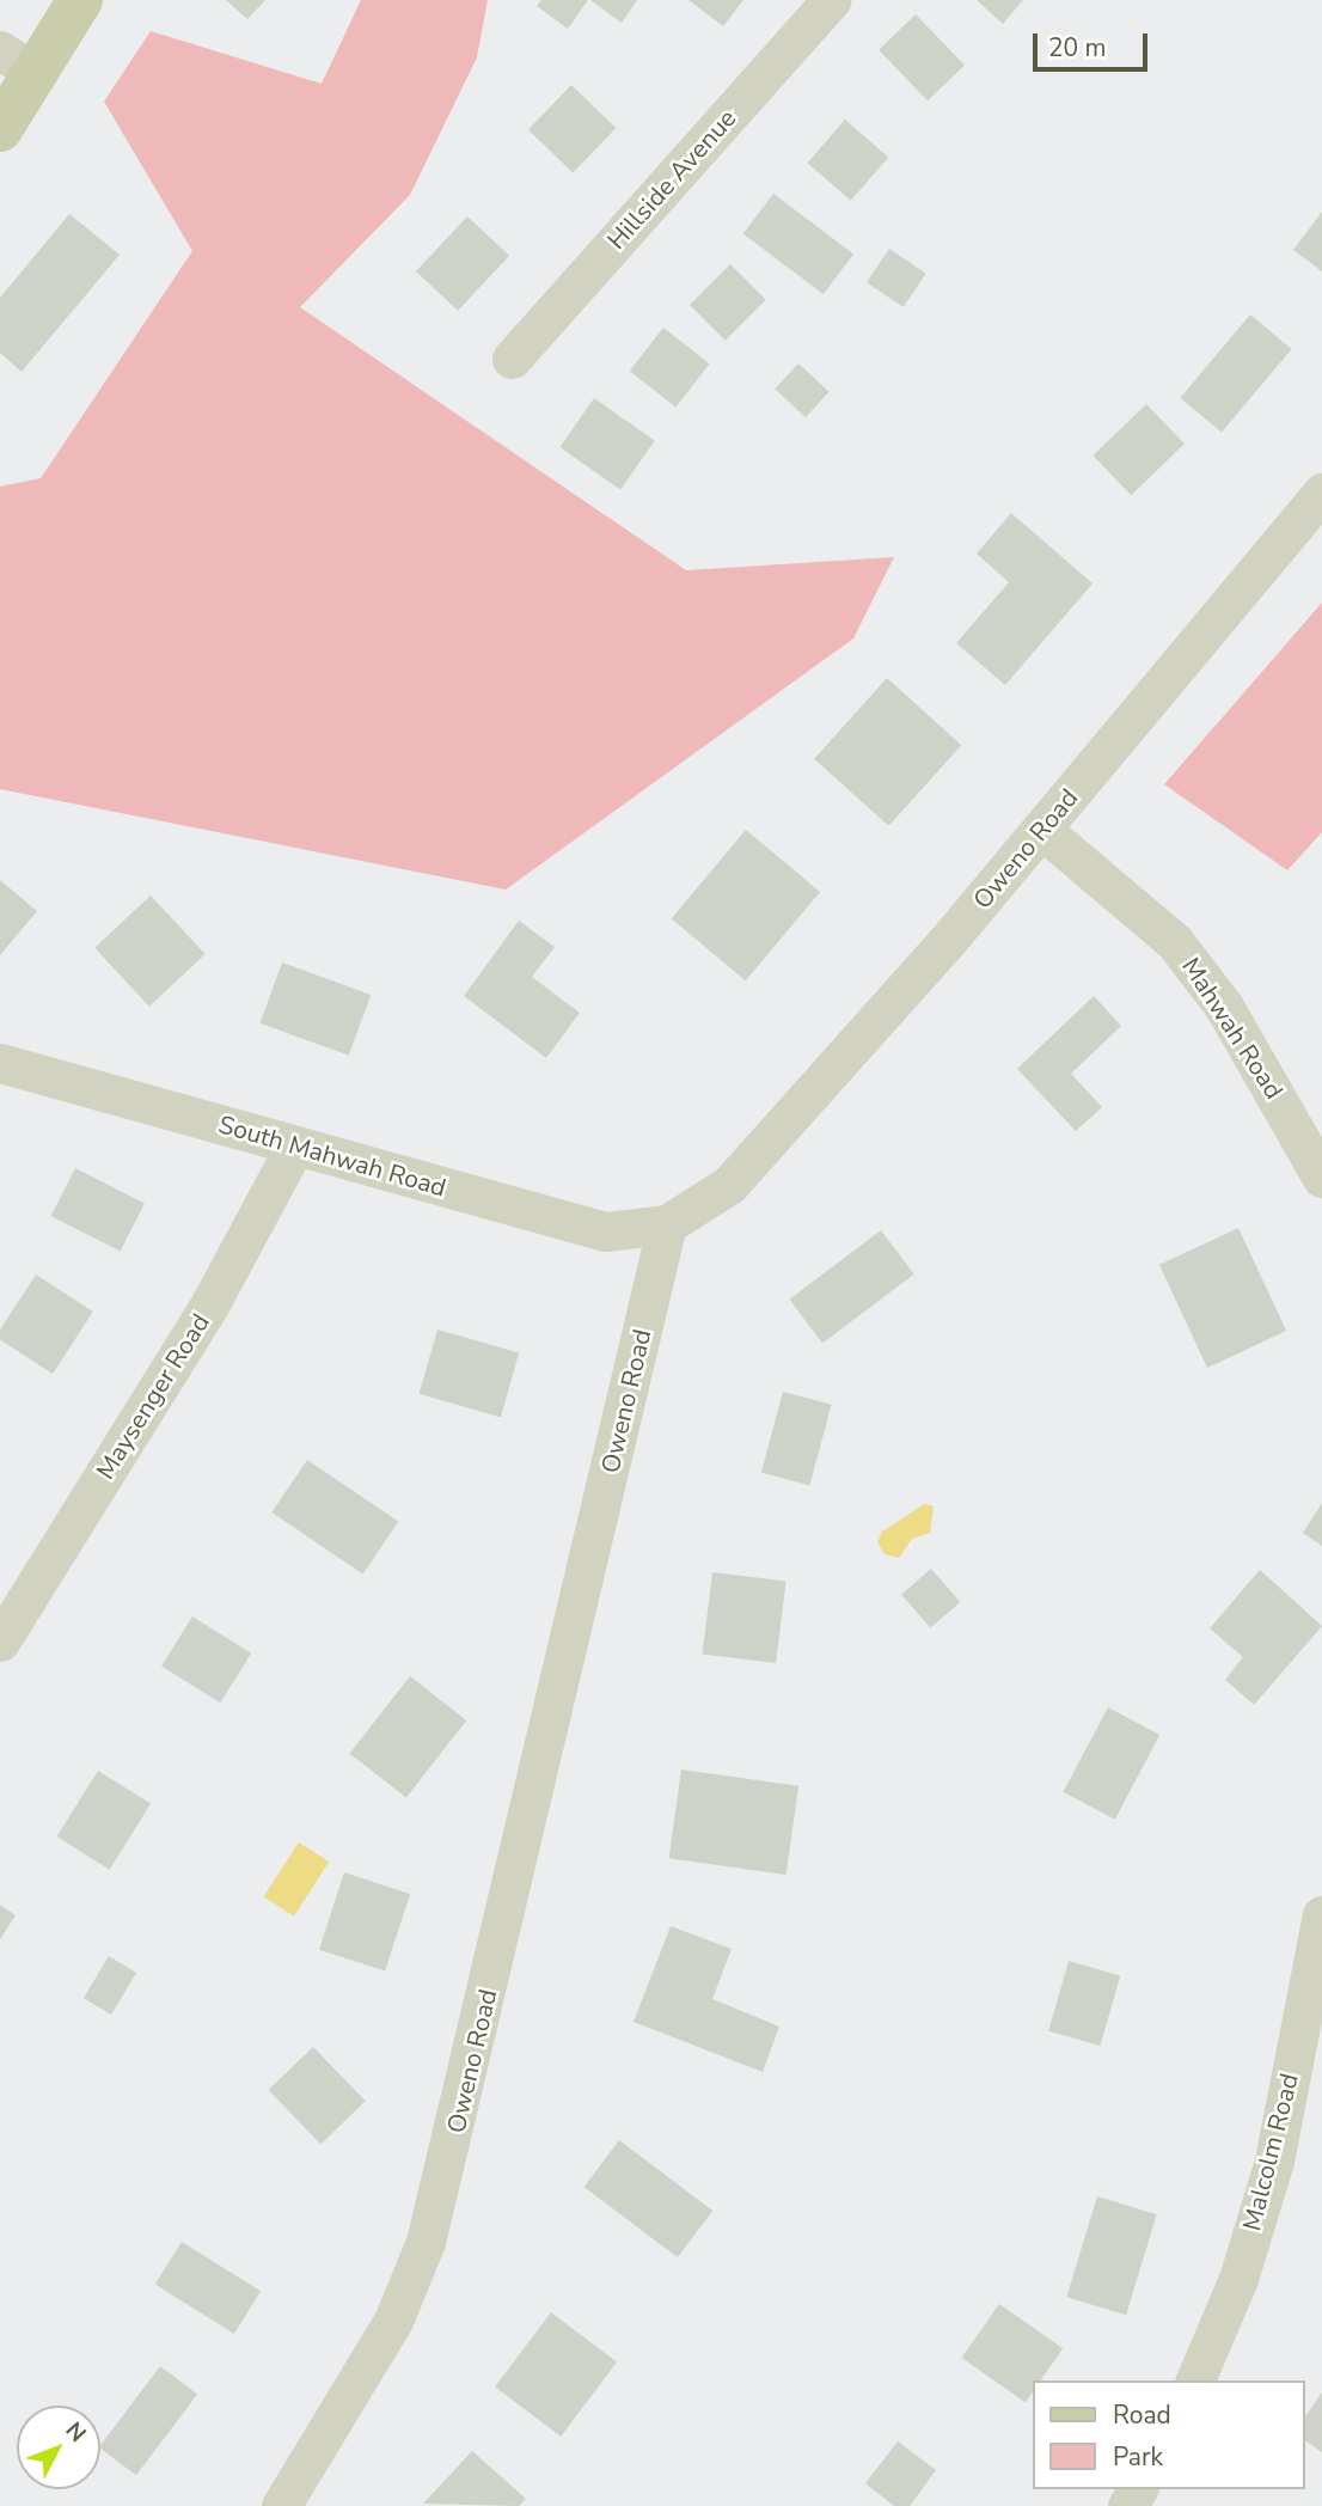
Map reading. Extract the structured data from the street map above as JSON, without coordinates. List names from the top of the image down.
{
  "streets": {
    "street": [
      "Hillside Avenue",
      "Oweno Road",
      "Mahwah Road",
      "South Mahwah Road",
      "Maysenger Road",
      "Malcolm Road"
    ]
  },
  "crossings": [
    ["Oweno Road", "Mahwah Road"],
    ["Oweno Road", "South Mahwah Road"],
    ["South Mahwah Road", "Maysenger Road"]
  ],
  "legend": ["Road", "Park"],
  "scale_bar": "20 m",
  "north": "top right"
}
